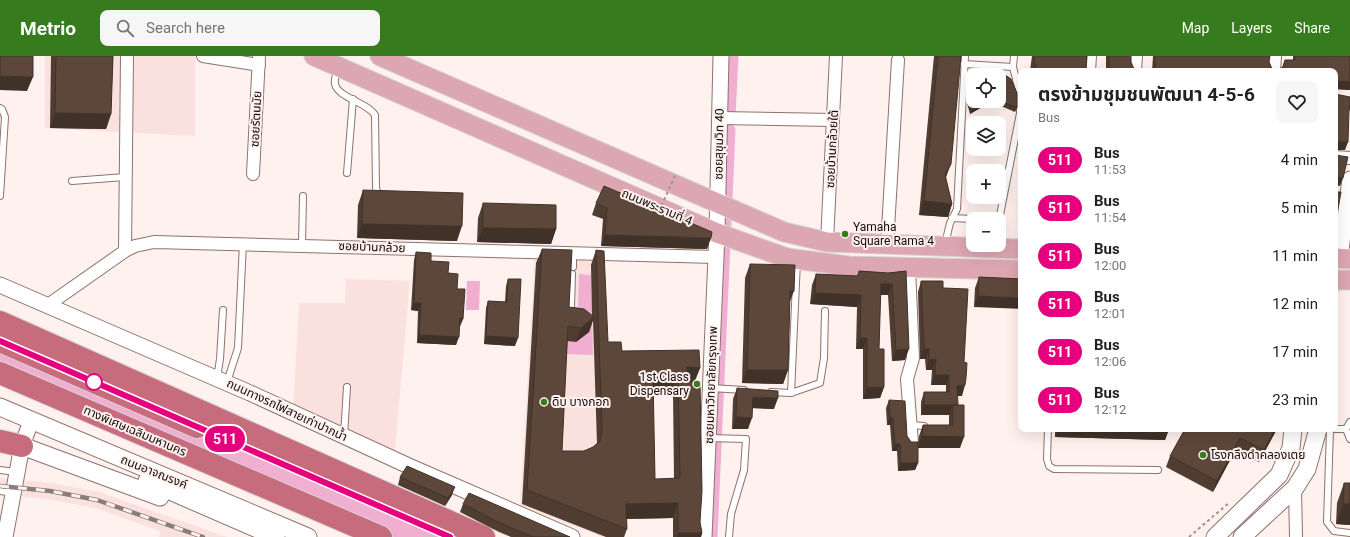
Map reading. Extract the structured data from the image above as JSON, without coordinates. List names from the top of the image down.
{
  "streets": {
    "highway": ["ทางพิเศษเฉลิมมหานคร"],
    "main road": ["ถนนพระรามที่ 4", "ถนนอาจณรงค์"],
    "street": [
      "ซอยรัตนมัย",
      "ซอยสุขุมวิท 40",
      "ซอยบ้านกล้วยใต้",
      "ซอยบ้านกล้วย",
      "ซอยมหาวิทยาลัยกรุงเทพ",
      "ถนนทางรถไฟสายเก่าปากน้ำ"
    ]
  },
  "crossings": [
    ["ซอยสุขุมวิท 40", "ถนนพระรามที่ 4"],
    ["ซอยสุขุมวิท 40", "ซอยมหาวิทยาลัยกรุงเทพ"],
    ["ถนนพระรามที่ 4", "ซอยมหาวิทยาลัยกรุงเทพ"],
    ["ซอยบ้านกล้วย", "ซอยมหาวิทยาลัยกรุงเทพ"],
    ["ซอยบ้านกล้วย", "ถนนทางรถไฟสายเก่าปากน้ำ"]
  ],
  "places": [
    "Yamaha Square Rama 4",
    "1st Class Dispensary",
    "ดิบ บางกอก",
    "โรงกลึงดำคลองเตย"
  ],
  "lines": ["bus line 511"],
  "page": {
    "header": "Metrio",
    "search": "Search here",
    "nav": ["Map", "Layers", "Share"],
    "on_map": "511",
    "map_buttons": ["+", "−"],
    "heading": ["ตรงข้ามชุมชนพัฒนา 4-5-6", "Bus"],
    "list": [
      {
        "mark": "511",
        "name": "Bus",
        "note": "11:53",
        "value": "4 min"
      },
      {
        "mark": "511",
        "name": "Bus",
        "note": "11:54",
        "value": "5 min"
      },
      {
        "mark": "511",
        "name": "Bus",
        "note": "12:00",
        "value": "11 min"
      },
      {
        "mark": "511",
        "name": "Bus",
        "note": "12:01",
        "value": "12 min"
      },
      {
        "mark": "511",
        "name": "Bus",
        "note": "12:06",
        "value": "17 min"
      },
      {
        "mark": "511",
        "name": "Bus",
        "note": "12:12",
        "value": "23 min"
      }
    ]
  }
}
